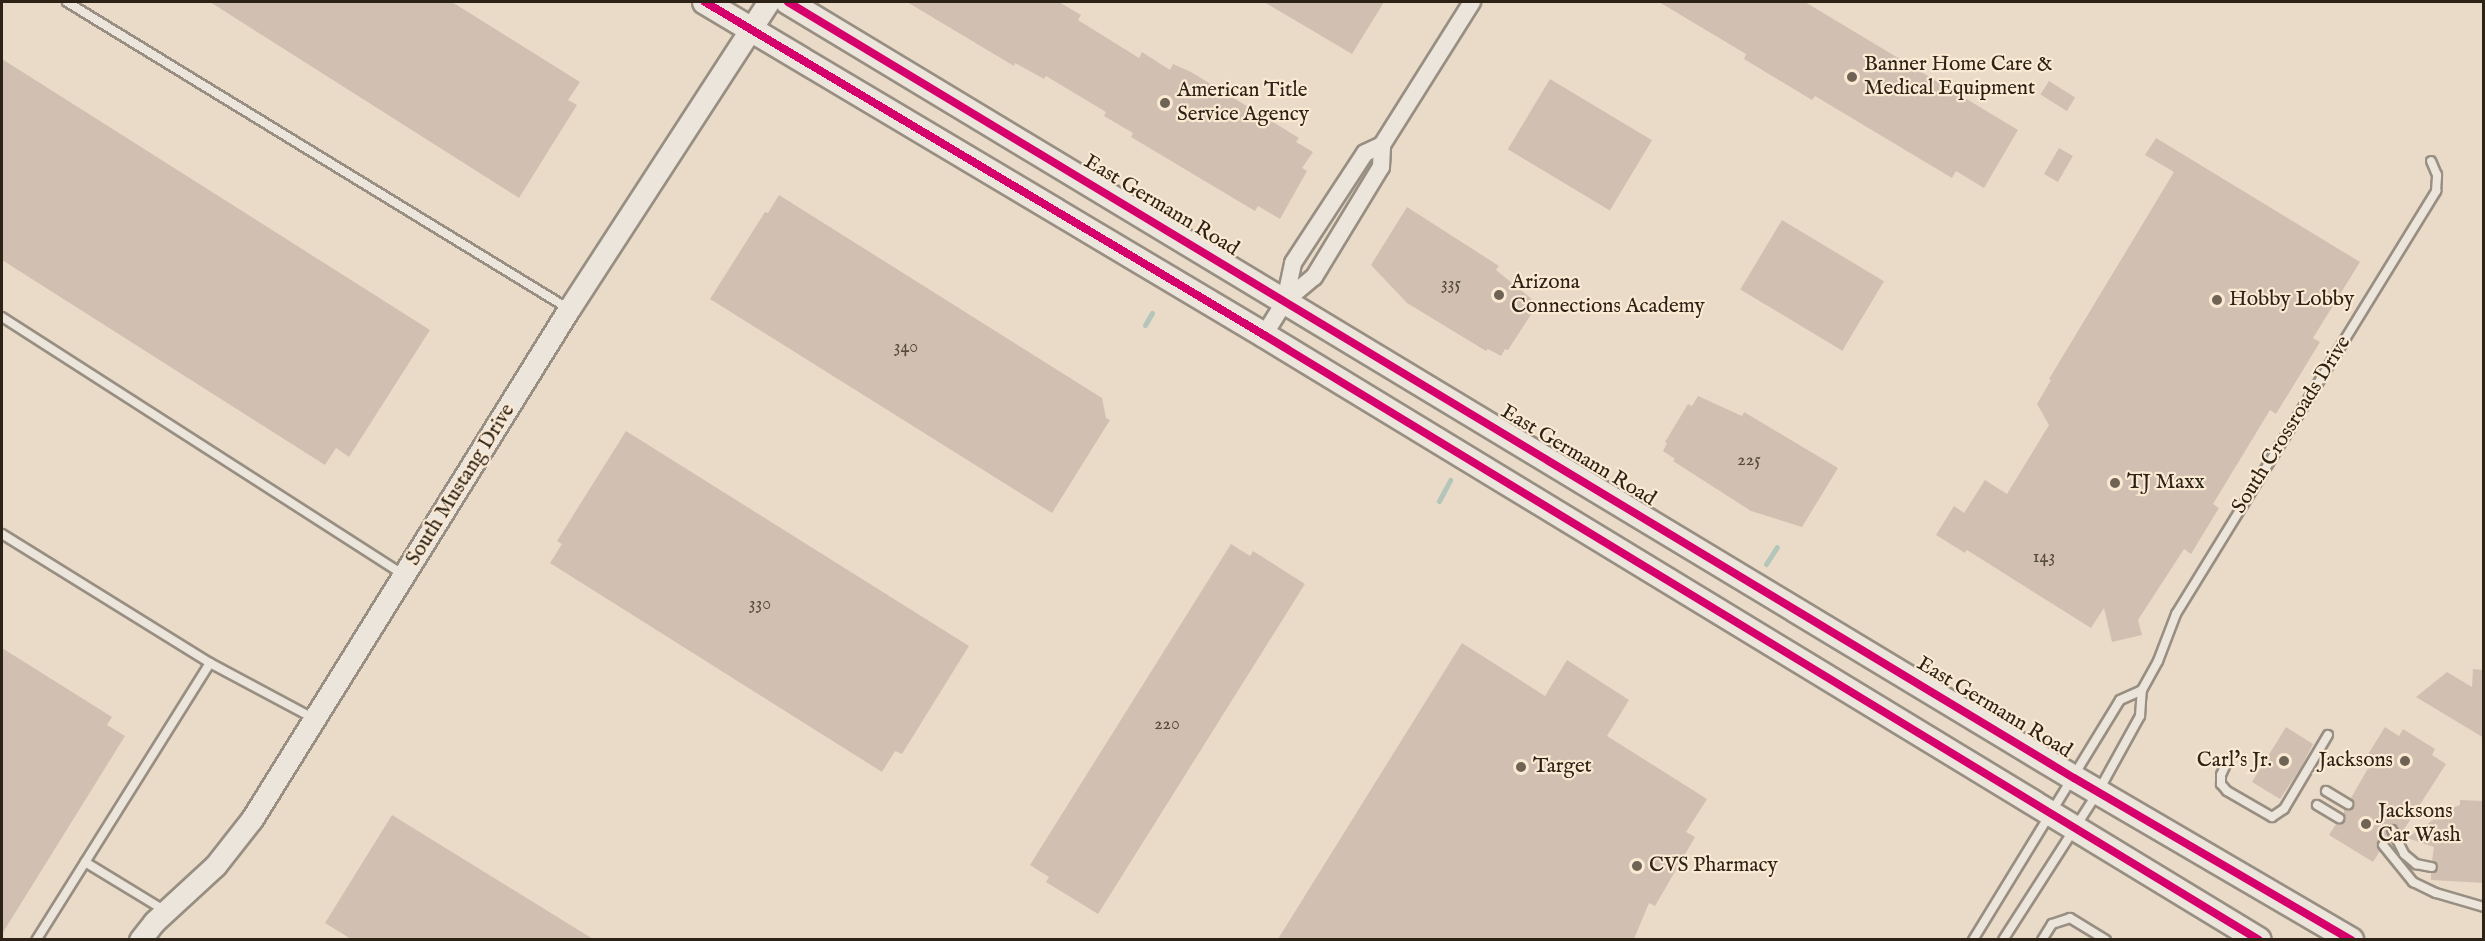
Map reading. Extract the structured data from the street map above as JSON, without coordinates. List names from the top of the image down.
{
  "streets": {
    "main road": ["East Germann Road"],
    "street": ["South Mustang Drive"],
    "lane": ["South Crossroads Drive"]
  },
  "crossings": [
    ["East Germann Road", "South Crossroads Drive"]
  ],
  "places": [
    "Banner Home Care & Medical Equipment",
    "American Title Service Agency",
    "Arizona Connections Academy",
    "Hobby Lobby",
    "TJ Maxx",
    "Carl's Jr.",
    "Jacksons",
    "Target",
    "Jacksons Car Wash",
    "CVS Pharmacy"
  ],
  "house_numbers": [
    "335",
    "340",
    "225",
    "143",
    "330",
    "220"
  ]
}
